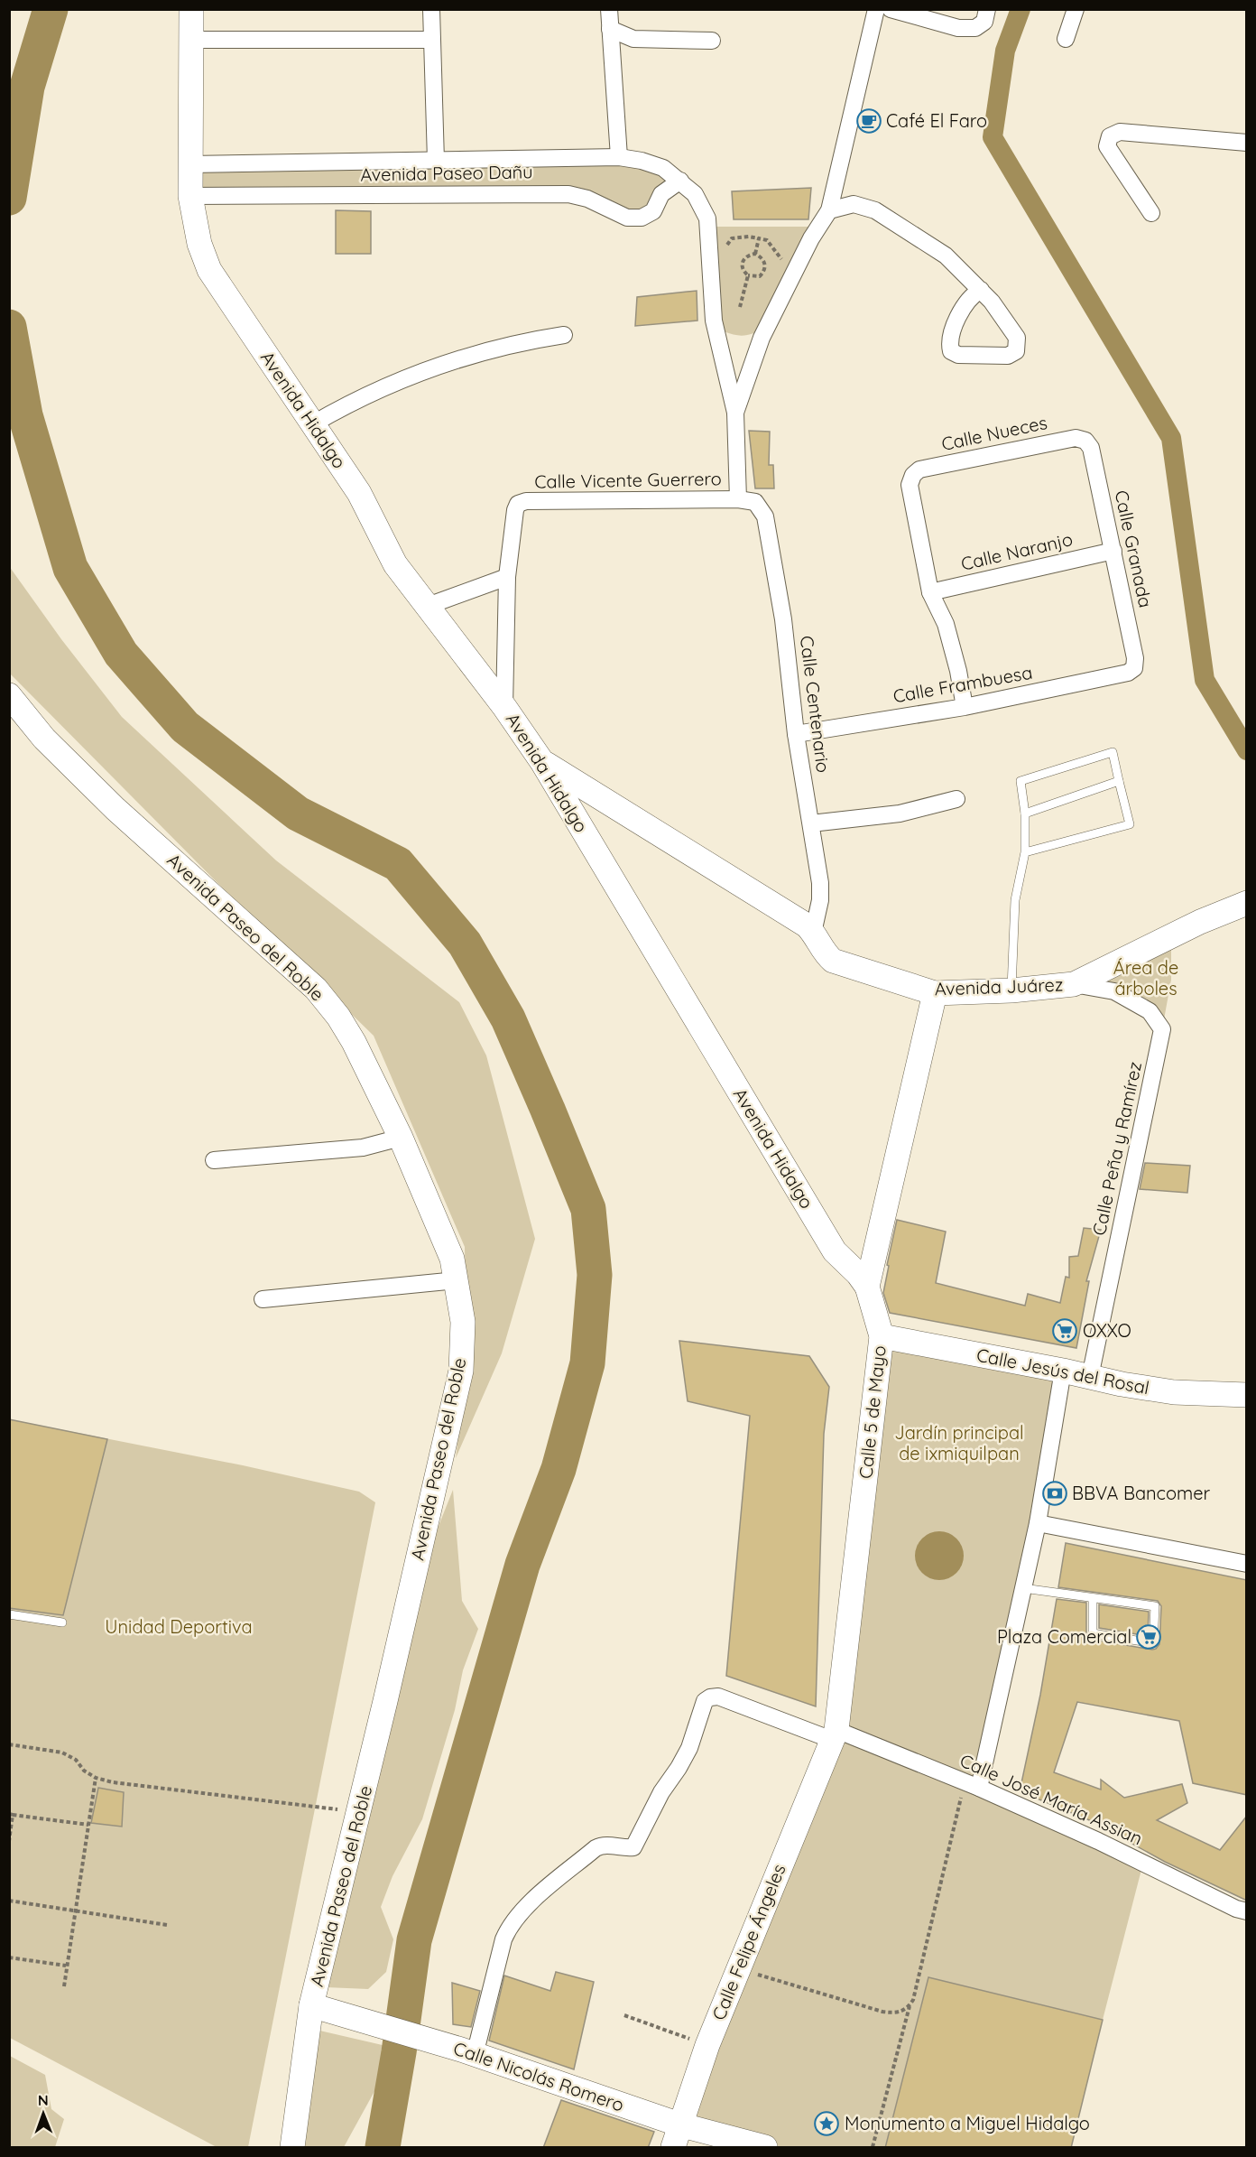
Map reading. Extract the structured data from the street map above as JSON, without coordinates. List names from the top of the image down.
{
  "streets": {
    "street": [
      "Avenida Paseo Dañu",
      "Avenida Hidalgo",
      "Calle Nueces",
      "Calle Vicente Guerrero",
      "Calle Granada",
      "Calle Naranjo",
      "Calle Frambuesa",
      "Calle Centenario",
      "Avenida Paseo del Roble",
      "Avenida Juárez",
      "Calle Peña y Ramírez",
      "Calle Jesús del Rosal",
      "Calle 5 de Mayo",
      "Calle José María Assian",
      "Calle Felipe Ángeles",
      "Calle Nicolás Romero"
    ]
  },
  "crossings": [
    ["Avenida Paseo Dañu", "Avenida Hidalgo"],
    ["Avenida Hidalgo", "Avenida Juárez"],
    ["Avenida Hidalgo", "Calle 5 de Mayo"],
    ["Calle Nueces", "Calle Granada"],
    ["Calle Nueces", "Calle Naranjo"],
    ["Calle Vicente Guerrero", "Calle Centenario"],
    ["Calle Granada", "Calle Naranjo"],
    ["Calle Granada", "Calle Frambuesa"],
    ["Calle Frambuesa", "Calle Centenario"],
    ["Calle Centenario", "Avenida Juárez"],
    ["Avenida Paseo del Roble", "Calle Nicolás Romero"],
    ["Avenida Juárez", "Calle Peña y Ramírez"],
    ["Avenida Juárez", "Calle 5 de Mayo"],
    ["Calle Peña y Ramírez", "Calle Jesús del Rosal"],
    ["Calle Jesús del Rosal", "Calle 5 de Mayo"],
    ["Calle 5 de Mayo", "Calle José María Assian"],
    ["Calle 5 de Mayo", "Calle Felipe Ángeles"],
    ["Calle José María Assian", "Calle Felipe Ángeles"],
    ["Calle José María Assian", "Calle Nicolás Romero"],
    ["Calle Felipe Ángeles", "Calle Nicolás Romero"]
  ],
  "parks": ["Área de árboles", "Jardín principal de ixmiquilpan", "Unidad Deportiva"],
  "places": {
    "cafe": ["Café El Faro"],
    "supermarket": ["OXXO", "Plaza Comercial"],
    "bank": ["BBVA Bancomer"],
    "place": ["Monumento a Miguel Hidalgo"]
  },
  "north": "top"
}
